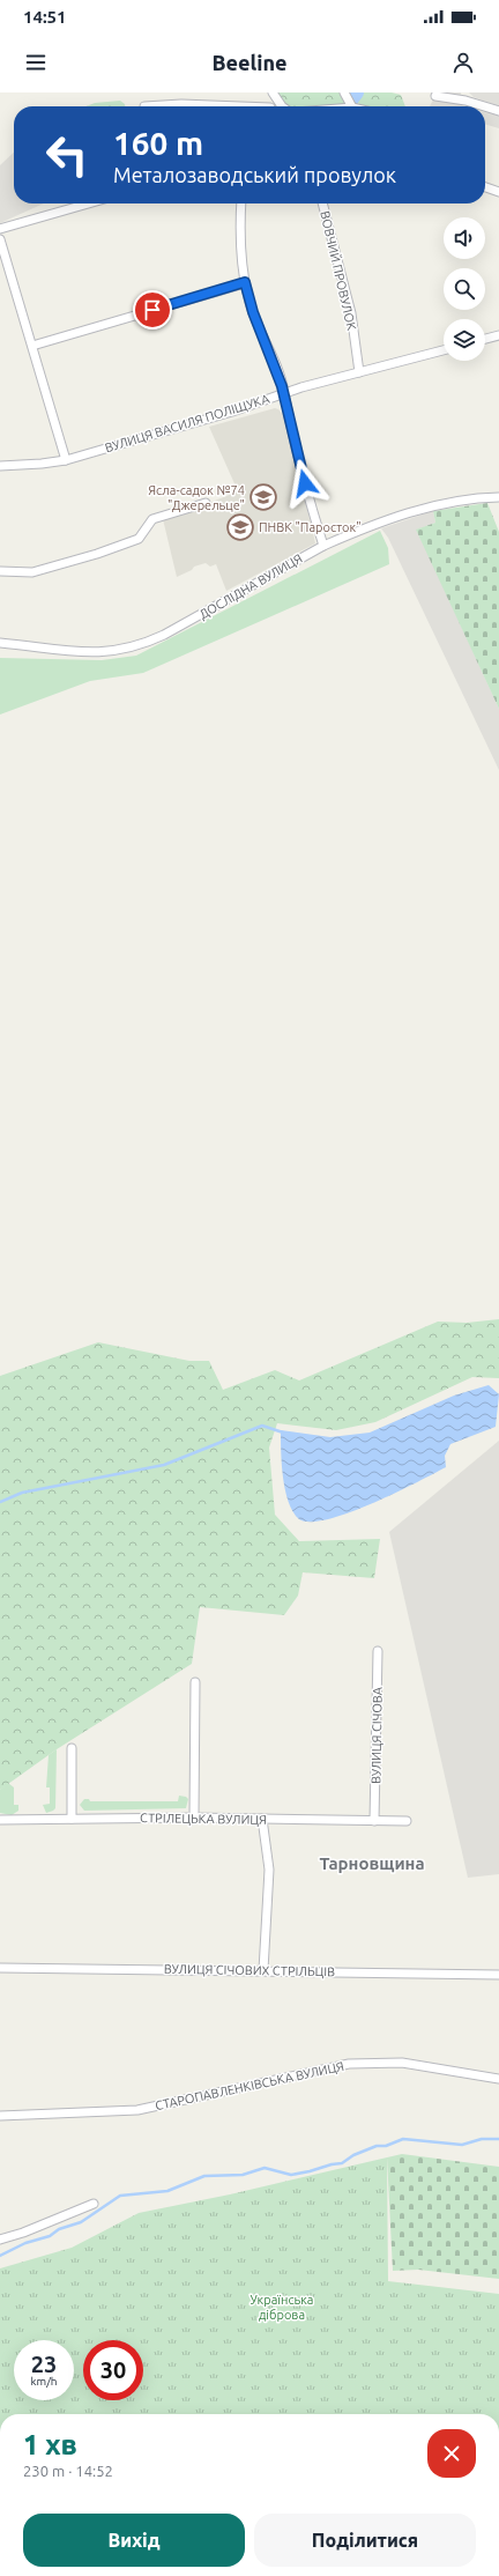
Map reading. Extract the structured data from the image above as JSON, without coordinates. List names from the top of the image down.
{
  "streets": {
    "street": [
      "ВОВЧИЙ ПРОВУЛОК",
      "ВУЛИЦЯ ВАСИЛЯ ПОЛІЩУКА",
      "ДОСЛІДНА ВУЛИЦЯ",
      "ВУЛИЦЯ СІЧОВА",
      "СТРІЛЕЦЬКА ВУЛИЦЯ",
      "ВУЛИЦЯ СІЧОВИХ СТРІЛЬЦІВ",
      "СТАРОПАВЛЕНКІВСЬКА ВУЛИЦЯ"
    ]
  },
  "crossings": [
    ["ВОВЧИЙ ПРОВУЛОК", "ВУЛИЦЯ ВАСИЛЯ ПОЛІЩУКА"],
    ["ВУЛИЦЯ СІЧОВА", "СТРІЛЕЦЬКА ВУЛИЦЯ"]
  ],
  "districts": ["Тарновщина"],
  "parks": ["Українська діброва"],
  "places": {
    "school or university": ["Ясла-садок №74 \"Джерельце\"", "ПНВК \"Паросток\""]
  },
  "page": {
    "status": "14:51",
    "header": "Beeline",
    "turn": ["160 m", "Металозаводський провулок"],
    "speed": "23 km/h",
    "limit": "30",
    "heading": ["1 хв", "230 m · 14:52"],
    "buttons": ["Вихід", "Поділитися"]
  }
}
